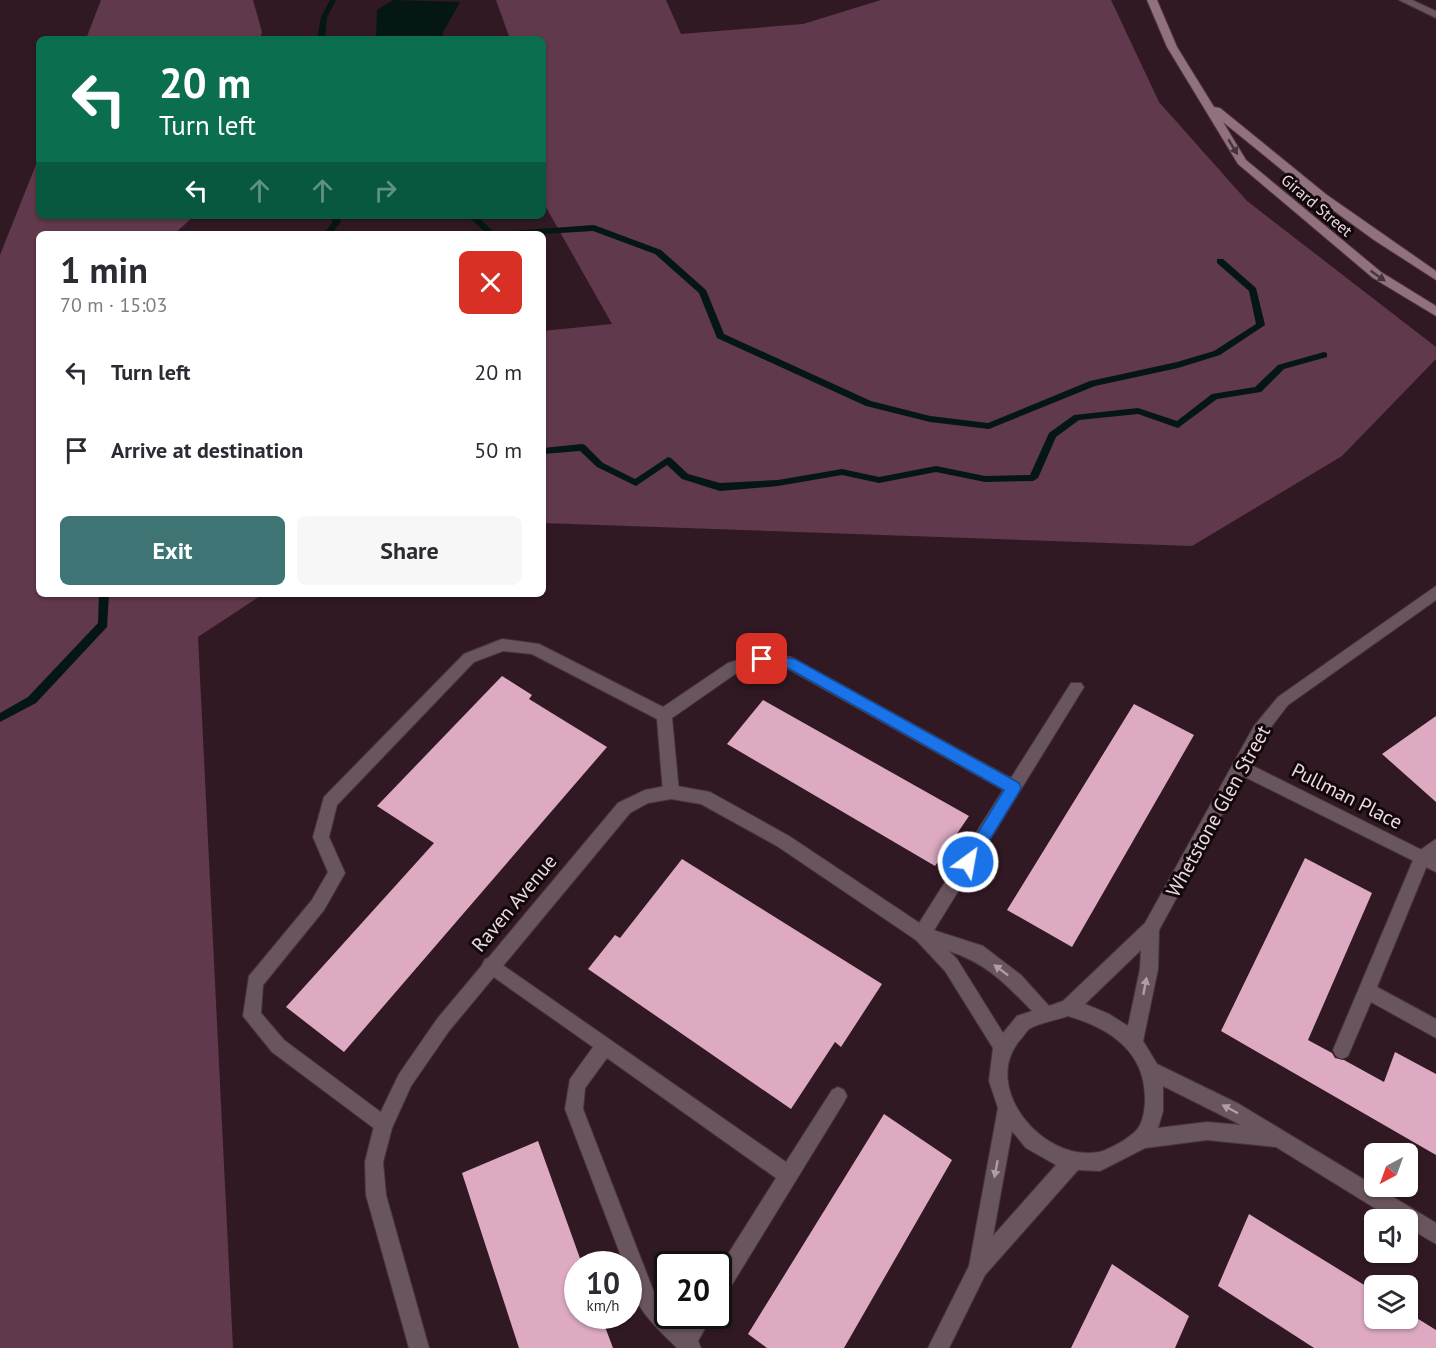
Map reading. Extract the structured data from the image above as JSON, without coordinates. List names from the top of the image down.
{
  "streets": {
    "street": [
      "Girard Street",
      "Pullman Place",
      "Whetstone Glen Street",
      "Raven Avenue"
    ]
  },
  "crossings": [
    ["Pullman Place", "Whetstone Glen Street"],
    ["Whetstone Glen Street", "Raven Avenue"]
  ],
  "north": "bottom left",
  "page": {
    "turn": ["20 m", "Turn left"],
    "heading": ["1 min", "70 m · 15:03"],
    "list": [
      {
        "name": "Turn left",
        "value": "20 m"
      },
      {
        "name": "Arrive at destination",
        "value": "50 m"
      }
    ],
    "buttons": ["Exit", "Share"],
    "speed": "10 km/h",
    "limit": "20"
  }
}
